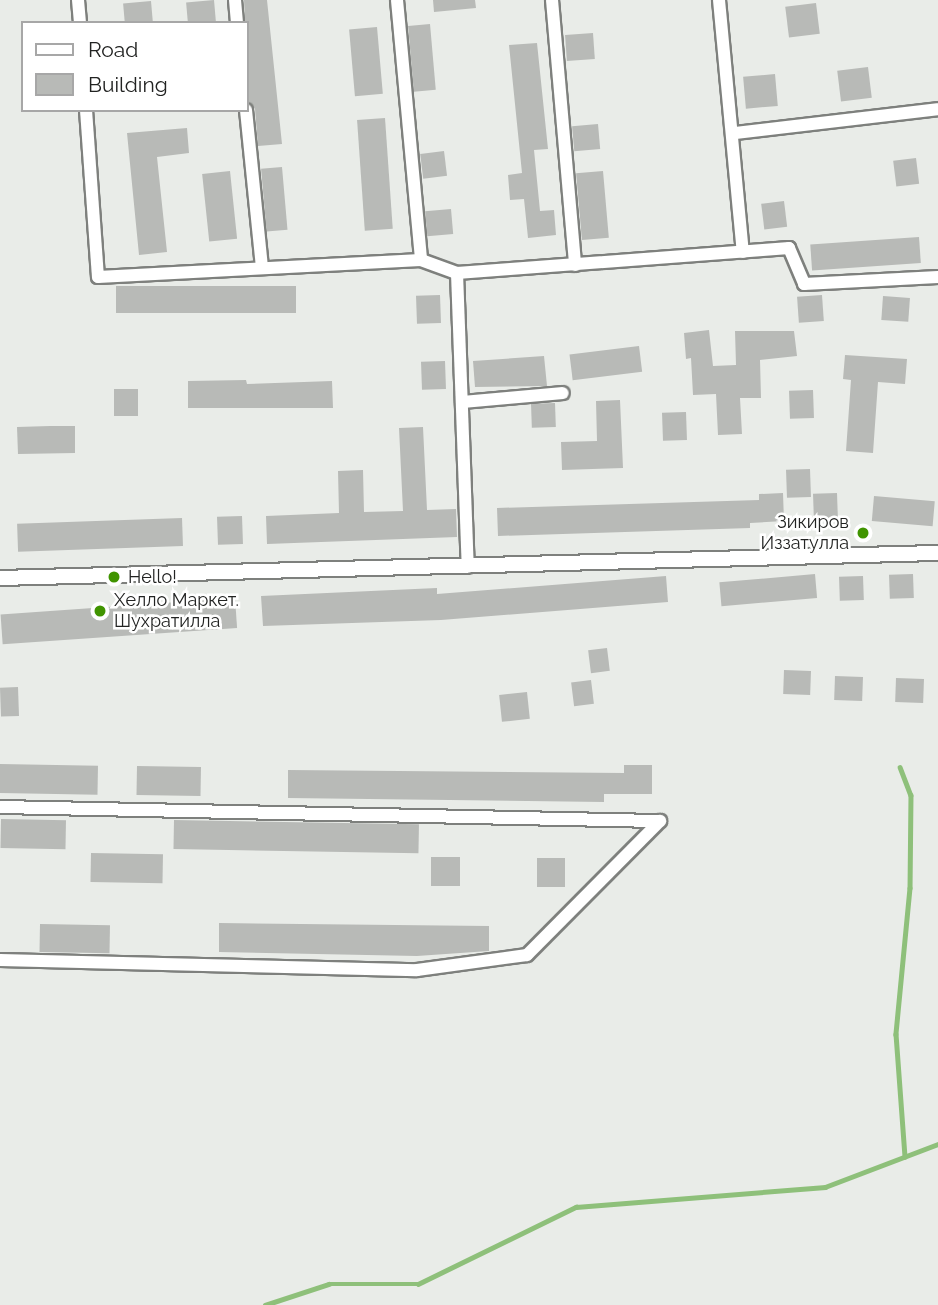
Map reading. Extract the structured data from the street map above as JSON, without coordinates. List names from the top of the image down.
{
  "places": ["Зикиров Иззатулла", "Hello!", "Хелло Маркет. Шухратилла"],
  "legend": ["Road", "Building"]
}
